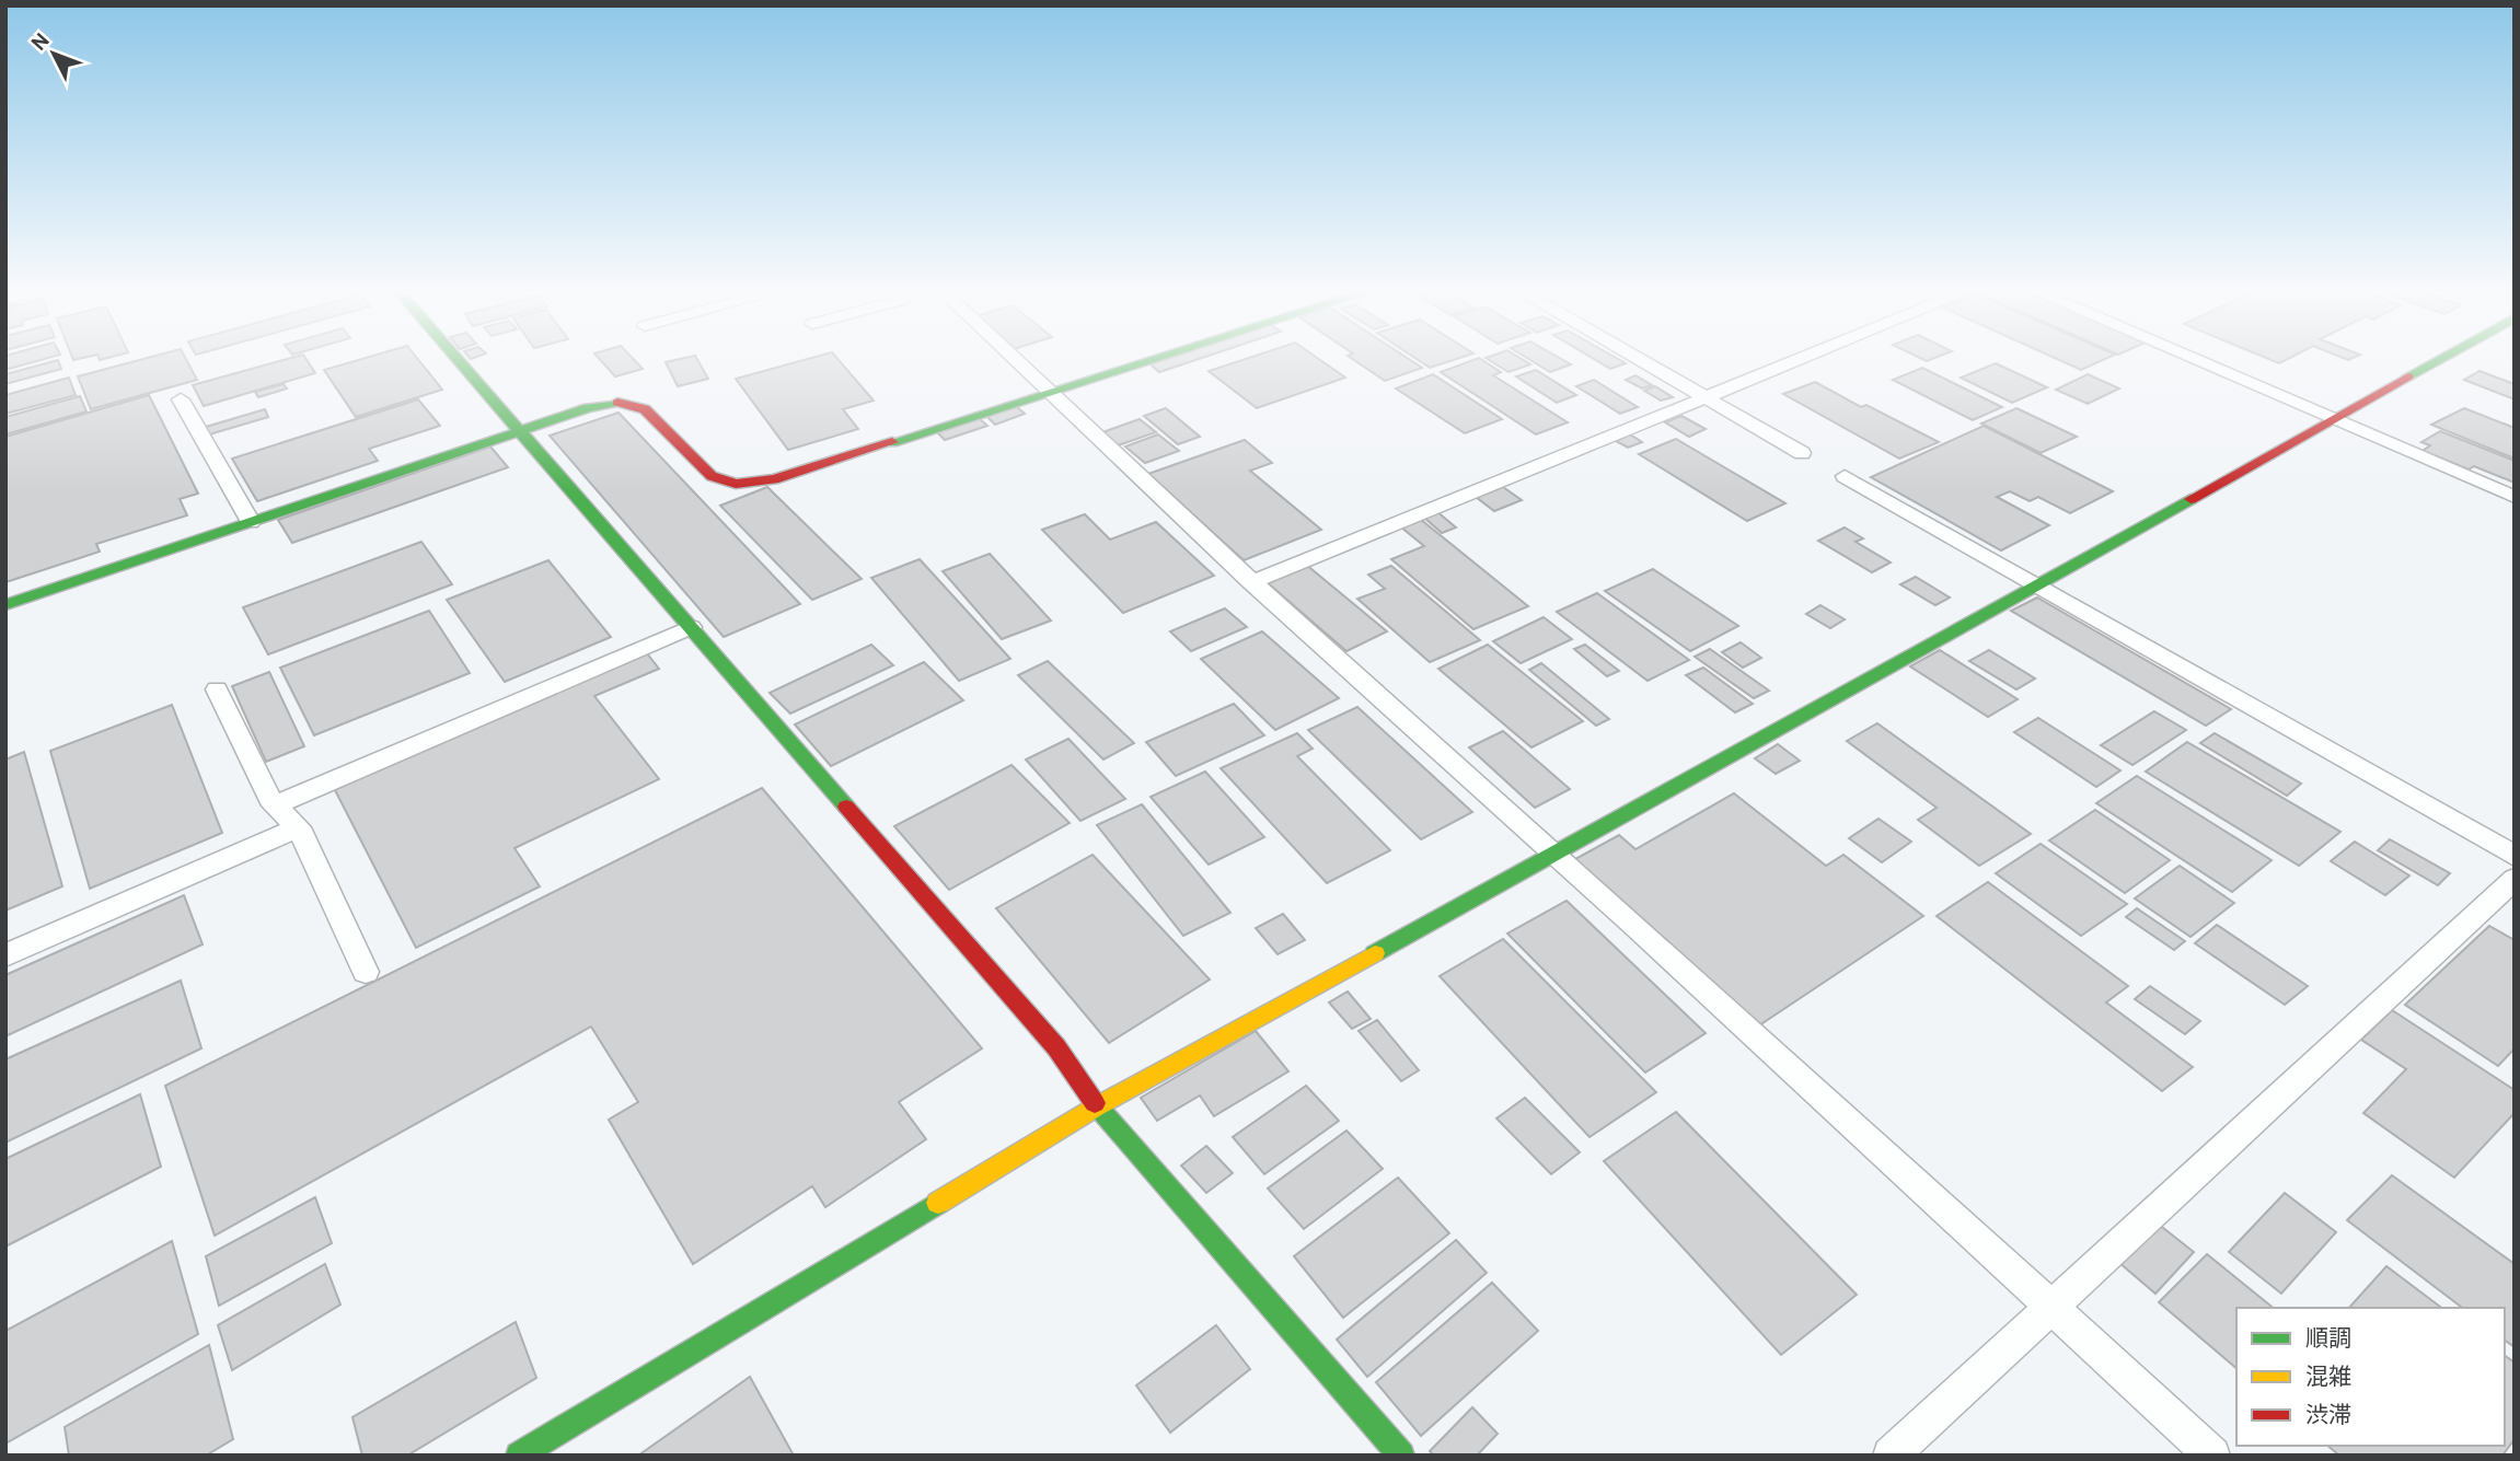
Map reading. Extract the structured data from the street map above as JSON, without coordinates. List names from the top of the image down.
{
  "legend": ["順調", "混雑", "渋滞"],
  "north": "top left"
}
